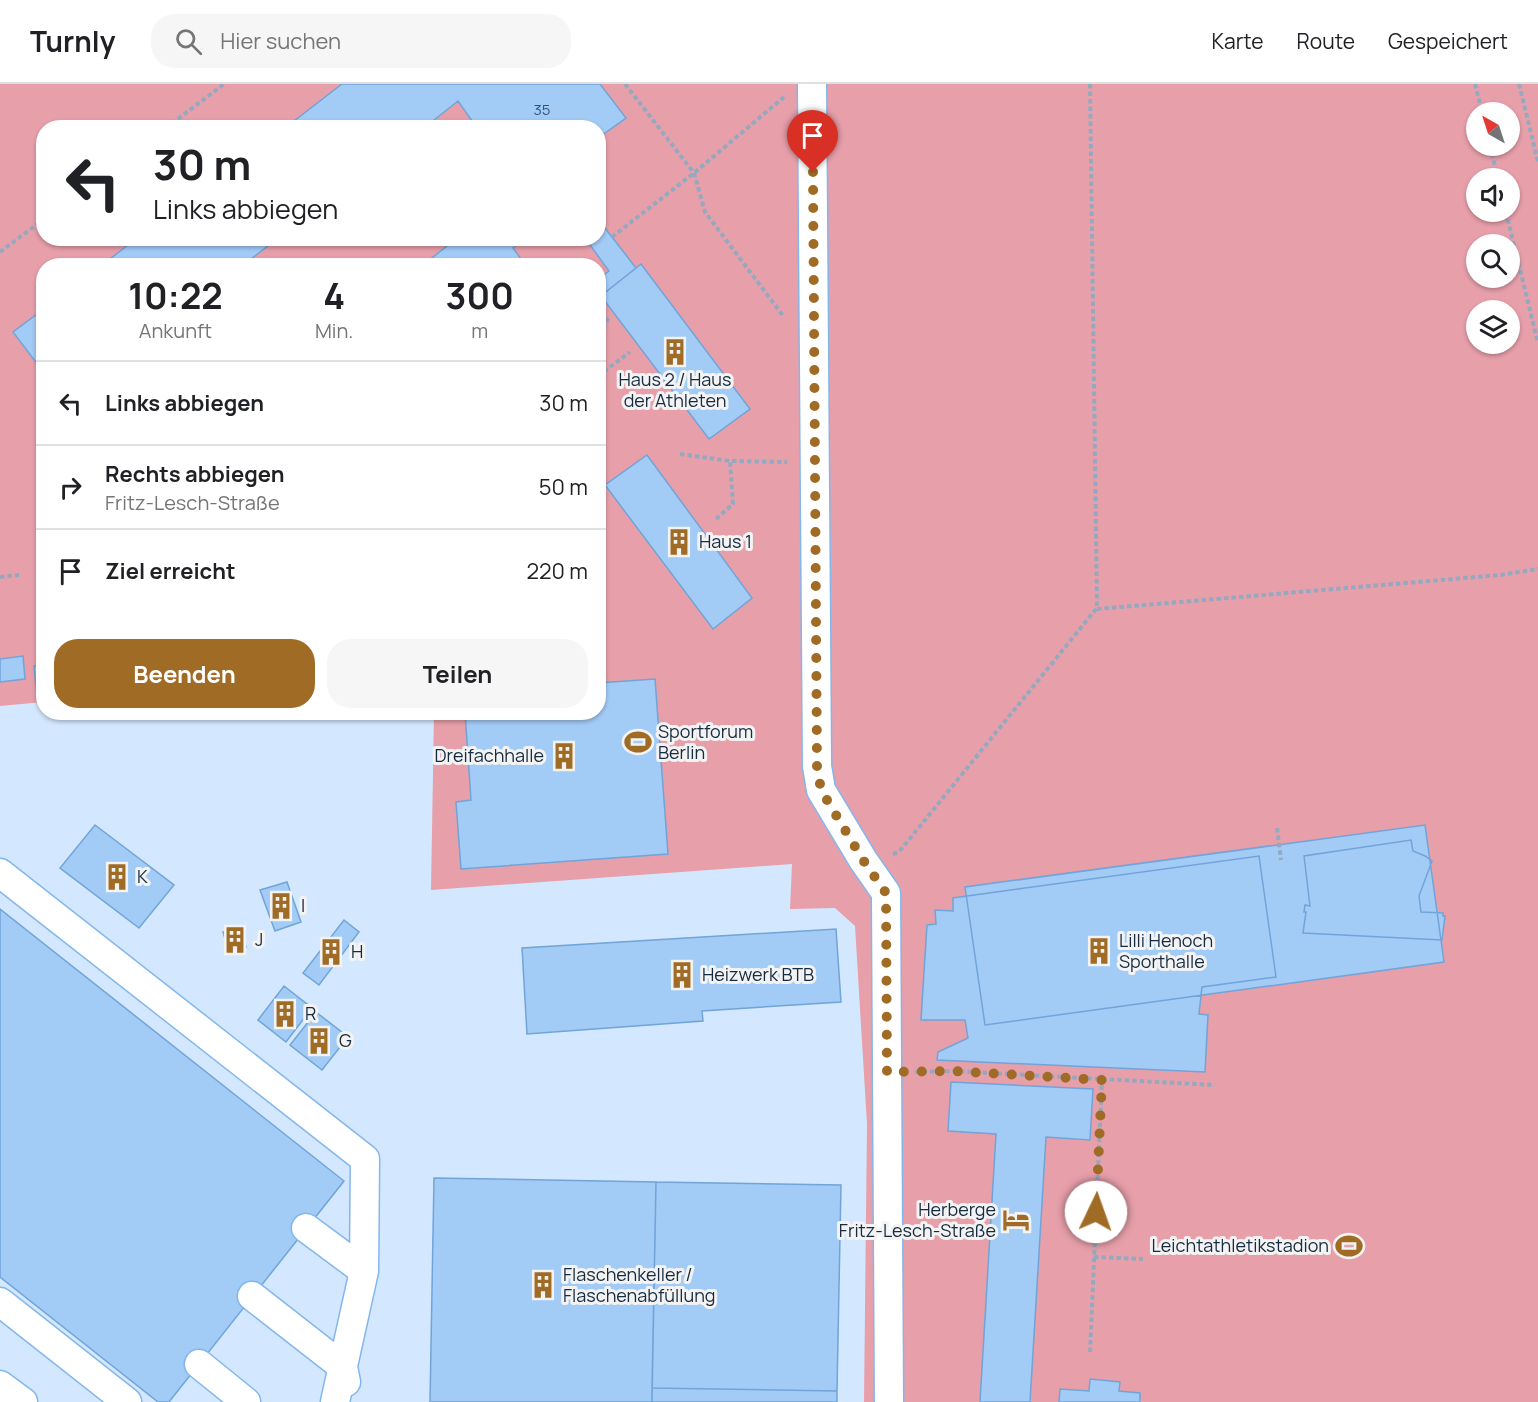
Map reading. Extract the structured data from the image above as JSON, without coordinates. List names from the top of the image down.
{
  "places": {
    "building": [
      "Haus 2 / Haus der Athleten",
      "Haus 1",
      "Dreifachhalle",
      "K",
      "I",
      "J",
      "Lilli Henoch Sporthalle",
      "H",
      "Heizwerk BTB",
      "R",
      "G",
      "Flaschenkeller / Flaschenabfüllung"
    ],
    "sports": ["Sportforum Berlin", "Leichtathletikstadion"],
    "hotel": ["Herberge Fritz-Lesch-Straße"]
  },
  "house_numbers": ["35"],
  "north": "top left",
  "page": {
    "header": "Turnly",
    "search": "Hier suchen",
    "nav": ["Karte", "Route", "Gespeichert"],
    "turn": ["30 m", "Links abbiegen"],
    "eta": [
      "10:22",
      "Ankunft",
      "4",
      "Min.",
      "300",
      "m"
    ],
    "list": [
      {
        "name": "Links abbiegen",
        "value": "30 m"
      },
      {
        "name": "Rechts abbiegen",
        "note": "Fritz-Lesch-Straße",
        "value": "50 m"
      },
      {
        "name": "Ziel erreicht",
        "value": "220 m"
      }
    ],
    "buttons": ["Beenden", "Teilen"]
  }
}
